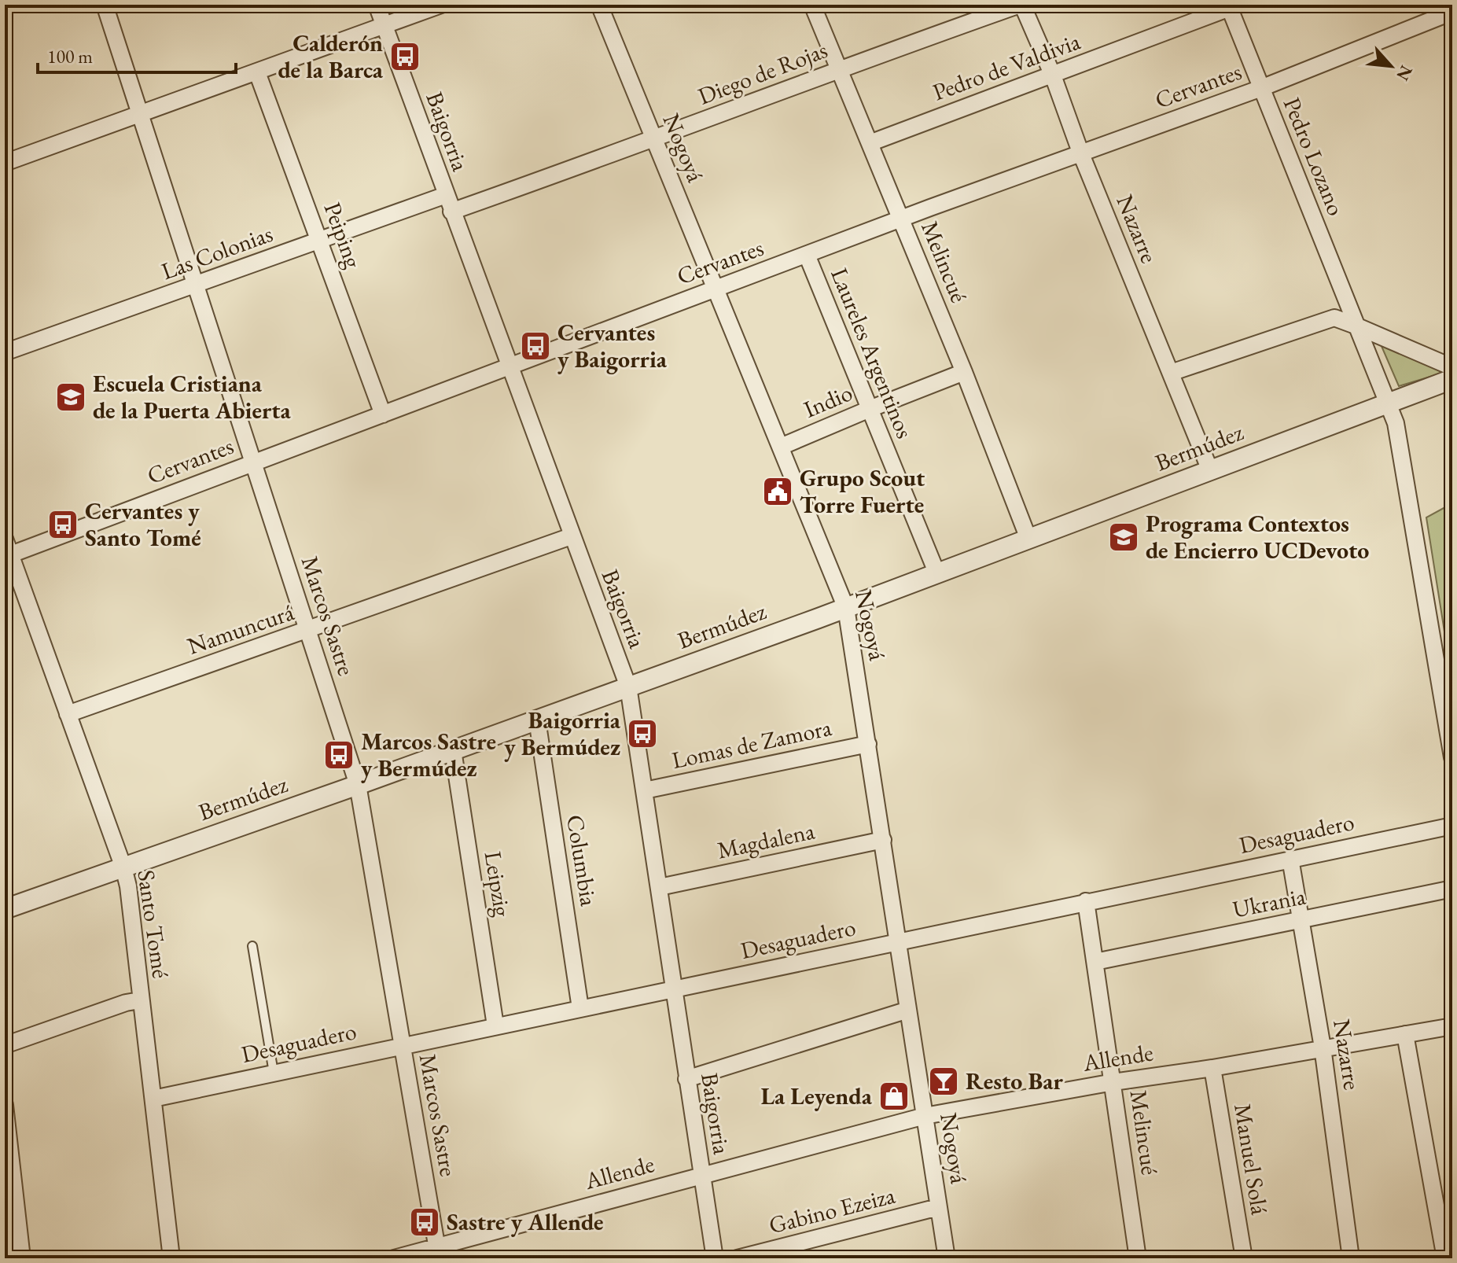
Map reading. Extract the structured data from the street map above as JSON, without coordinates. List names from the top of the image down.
{
  "streets": {
    "street": [
      "Pedro de Valdivia",
      "Diego de Rojas",
      "Cervantes",
      "Baigorria",
      "Nogoyá",
      "Pedro Lozano",
      "Nazarre",
      "Peiping",
      "Las Colonias",
      "Melincué",
      "Laureles Argentinos",
      "Indio",
      "Bermúdez",
      "Marcos Sastre",
      "Namuncurá",
      "Lomas de Zamora",
      "Desaguadero",
      "Magdalena",
      "Columbia",
      "Leipzig",
      "Ukrania",
      "Santo Tomé",
      "Allende",
      "Manuel Solá",
      "Gabino Ezeiza"
    ]
  },
  "crossings": [
    ["Pedro de Valdivia", "Pedro Lozano"],
    ["Pedro de Valdivia", "Nazarre"],
    ["Pedro de Valdivia", "Melincué"],
    ["Diego de Rojas", "Baigorria"],
    ["Diego de Rojas", "Nogoyá"],
    ["Diego de Rojas", "Nazarre"],
    ["Diego de Rojas", "Melincué"],
    ["Cervantes", "Baigorria"],
    ["Cervantes", "Nogoyá"],
    ["Cervantes", "Pedro Lozano"],
    ["Cervantes", "Nazarre"],
    ["Cervantes", "Peiping"],
    ["Cervantes", "Melincué"],
    ["Cervantes", "Laureles Argentinos"],
    ["Cervantes", "Marcos Sastre"],
    ["Cervantes", "Santo Tomé"],
    ["Baigorria", "Las Colonias"],
    ["Baigorria", "Bermúdez"],
    ["Baigorria", "Namuncurá"],
    ["Baigorria", "Lomas de Zamora"],
    ["Baigorria", "Desaguadero"],
    ["Baigorria", "Magdalena"],
    ["Baigorria", "Allende"],
    ["Nogoyá", "Indio"],
    ["Nogoyá", "Bermúdez"],
    ["Nogoyá", "Lomas de Zamora"],
    ["Nogoyá", "Desaguadero"],
    ["Nogoyá", "Magdalena"],
    ["Nogoyá", "Allende"],
    ["Nogoyá", "Gabino Ezeiza"],
    ["Pedro Lozano", "Bermúdez"],
    ["Nazarre", "Bermúdez"],
    ["Nazarre", "Desaguadero"],
    ["Nazarre", "Ukrania"],
    ["Nazarre", "Allende"],
    ["Peiping", "Las Colonias"],
    ["Las Colonias", "Marcos Sastre"],
    ["Melincué", "Indio"],
    ["Melincué", "Bermúdez"],
    ["Melincué", "Desaguadero"],
    ["Melincué", "Ukrania"],
    ["Melincué", "Allende"],
    ["Laureles Argentinos", "Indio"],
    ["Laureles Argentinos", "Bermúdez"],
    ["Bermúdez", "Marcos Sastre"],
    ["Bermúdez", "Columbia"],
    ["Bermúdez", "Leipzig"],
    ["Bermúdez", "Santo Tomé"],
    ["Marcos Sastre", "Namuncurá"],
    ["Marcos Sastre", "Desaguadero"],
    ["Marcos Sastre", "Allende"],
    ["Namuncurá", "Santo Tomé"],
    ["Desaguadero", "Columbia"],
    ["Desaguadero", "Leipzig"],
    ["Desaguadero", "Santo Tomé"],
    ["Allende", "Manuel Solá"]
  ],
  "places": {
    "bus stop": [
      "Calderón de la Barca",
      "Cervantes y Baigorria",
      "Cervantes y Santo Tomé",
      "Baigorria y Bermúdez",
      "Marcos Sastre y Bermúdez",
      "Sastre y Allende"
    ],
    "school or university": ["Escuela Cristiana de la Puerta Abierta", "Programa Contextos de Encierro UCDevoto"],
    "public building": ["Grupo Scout Torre Fuerte"],
    "bar": ["Resto Bar"],
    "shop": ["La Leyenda"]
  },
  "scale_bar": "100 m",
  "north": "bottom right"
}
